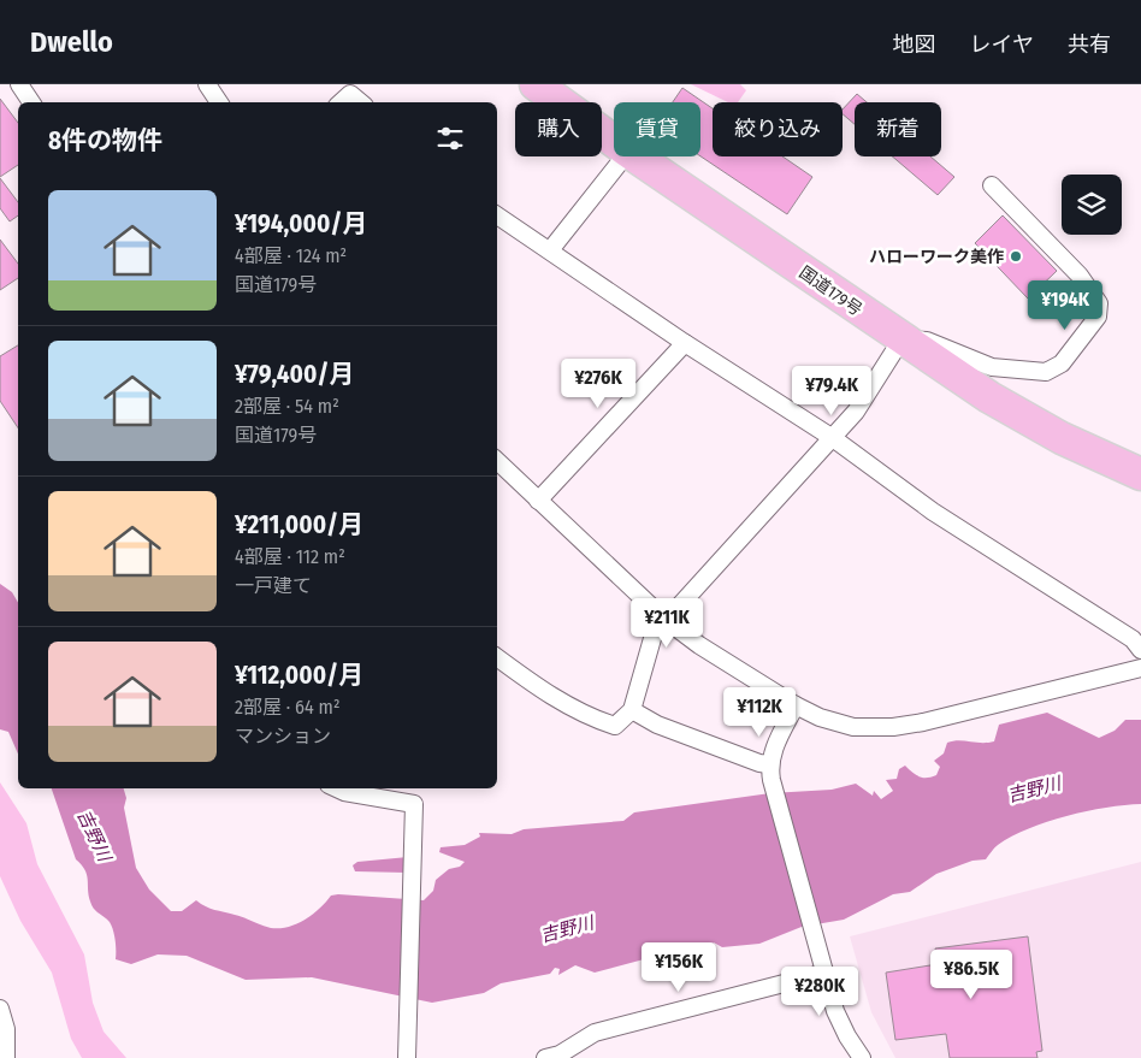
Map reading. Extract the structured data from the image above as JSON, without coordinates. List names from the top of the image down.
{
  "streets": {
    "highway": ["国道179号"]
  },
  "water": ["吉野川"],
  "places": ["ハローワーク美作"],
  "page": {
    "header": "Dwello",
    "nav": ["地図", "レイヤ", "共有"],
    "chip": [
      "購入",
      "賃貸",
      "絞り込み",
      "新着"
    ],
    "heading": "8件の物件",
    "list": [
      {
        "name": "¥194,000/月",
        "note": "4部屋 · 124 m² · 国道179号"
      },
      {
        "name": "¥79,400/月",
        "note": "2部屋 · 54 m² · 国道179号"
      },
      {
        "name": "¥211,000/月",
        "note": "4部屋 · 112 m² · 一戸建て"
      },
      {
        "name": "¥112,000/月",
        "note": "2部屋 · 64 m² · マンション"
      }
    ],
    "price": [
      "¥194K",
      "¥276K",
      "¥79.4K",
      "¥211K",
      "¥112K",
      "¥156K",
      "¥86.5K",
      "¥280K"
    ]
  }
}
